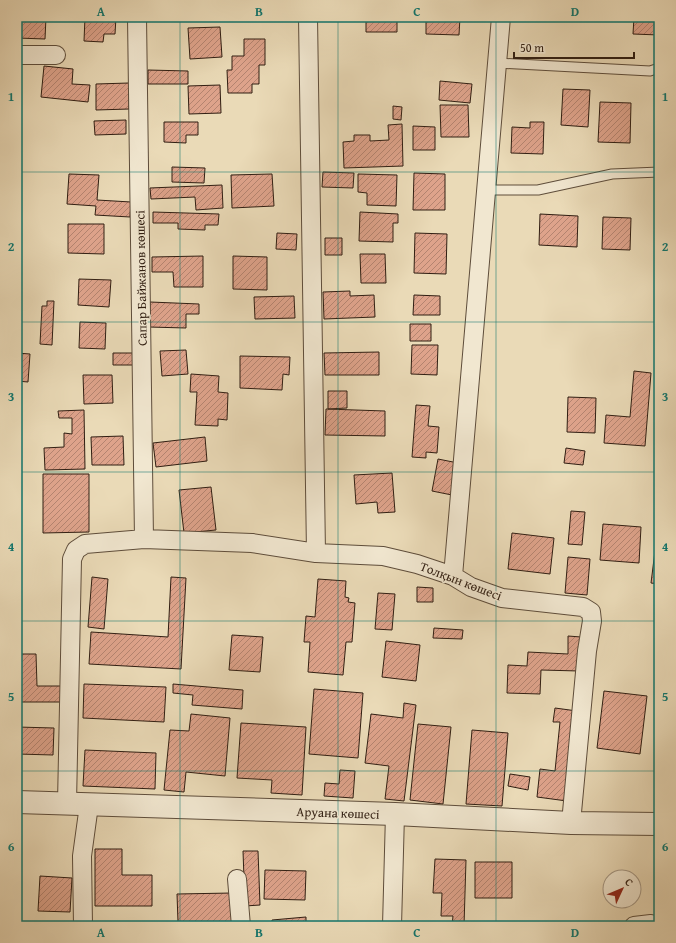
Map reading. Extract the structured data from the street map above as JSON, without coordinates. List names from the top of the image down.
{
  "streets": {
    "street": ["Сапар Байжанов көшесі", "Толқын көшесі", "Аруана көшесі"]
  },
  "crossings": [
    ["Сапар Байжанов көшесі", "Толқын көшесі"],
    ["Толқын көшесі", "Аруана көшесі"]
  ],
  "scale_bar": "50 m",
  "north": "top right",
  "grid": {
    "columns": [
      "A",
      "B",
      "C",
      "D"
    ],
    "rows": [
      "1",
      "2",
      "3",
      "4",
      "5",
      "6"
    ]
  }
}
